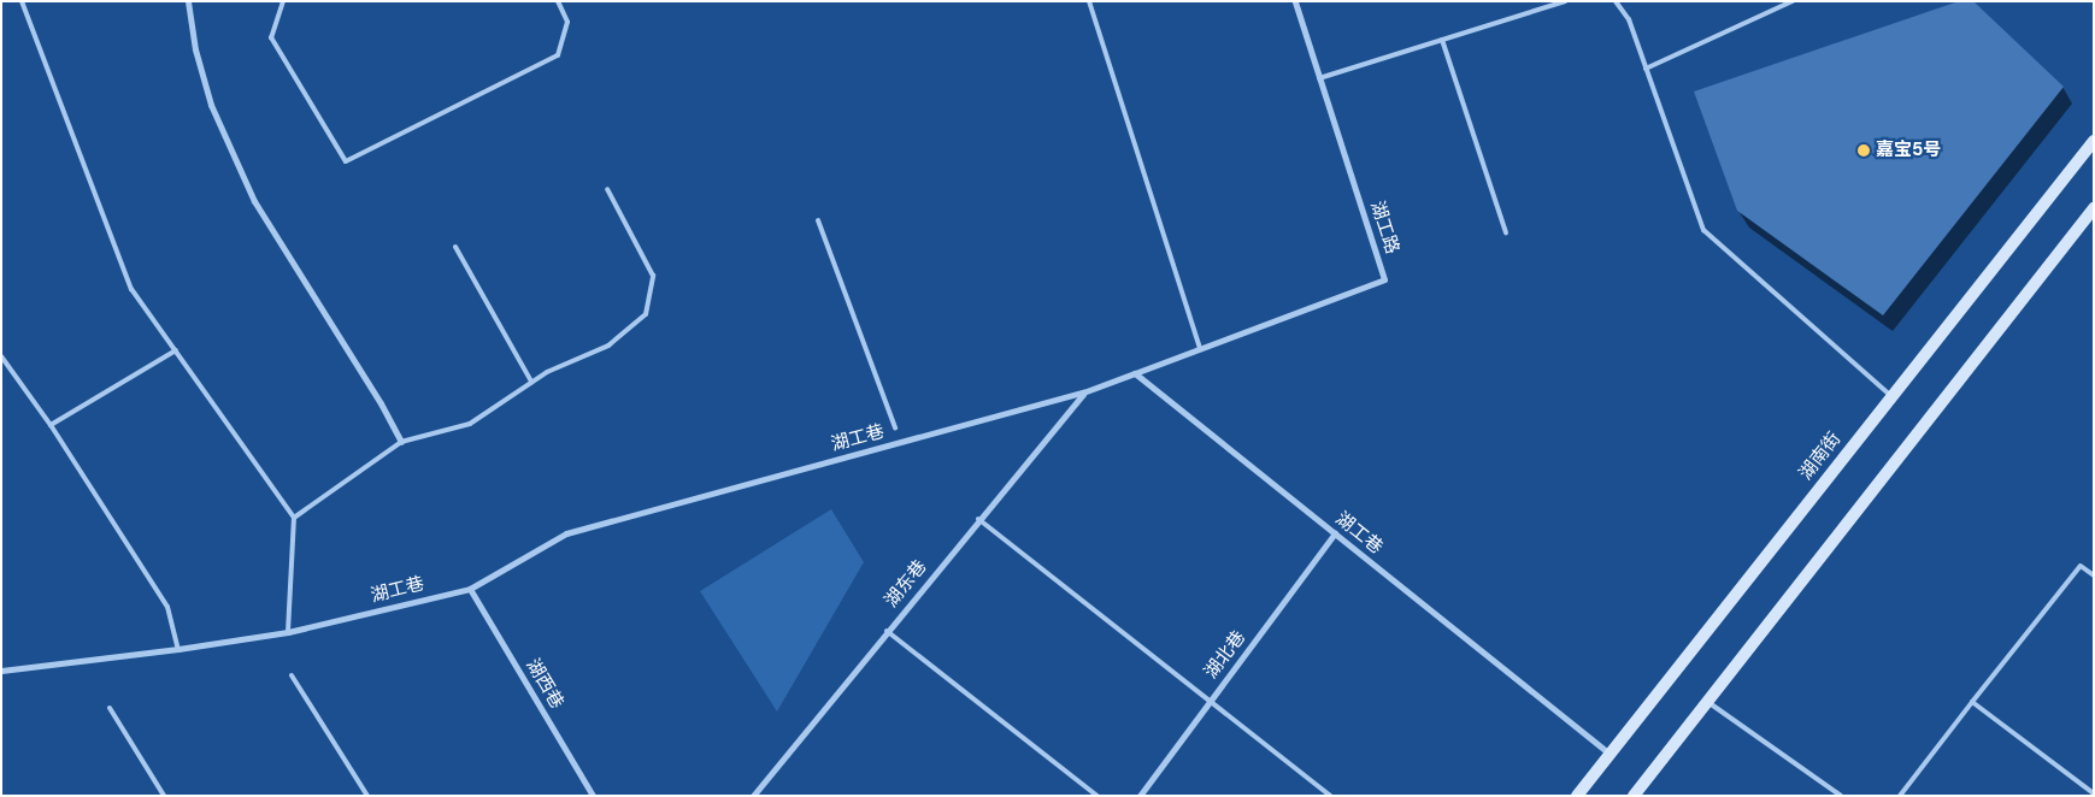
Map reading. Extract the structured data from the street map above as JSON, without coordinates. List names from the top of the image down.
{
  "streets": {
    "main road": ["湖南街"],
    "street": [
      "湖工路",
      "湖工巷",
      "湖东巷",
      "湖北巷",
      "湖西巷"
    ]
  },
  "crossings": [
    ["湖工路", "湖工巷"],
    ["湖工巷", "湖南街"],
    ["湖工巷", "湖东巷"],
    ["湖工巷", "湖北巷"],
    ["湖工巷", "湖西巷"]
  ],
  "places": ["嘉宝5号"]
}
